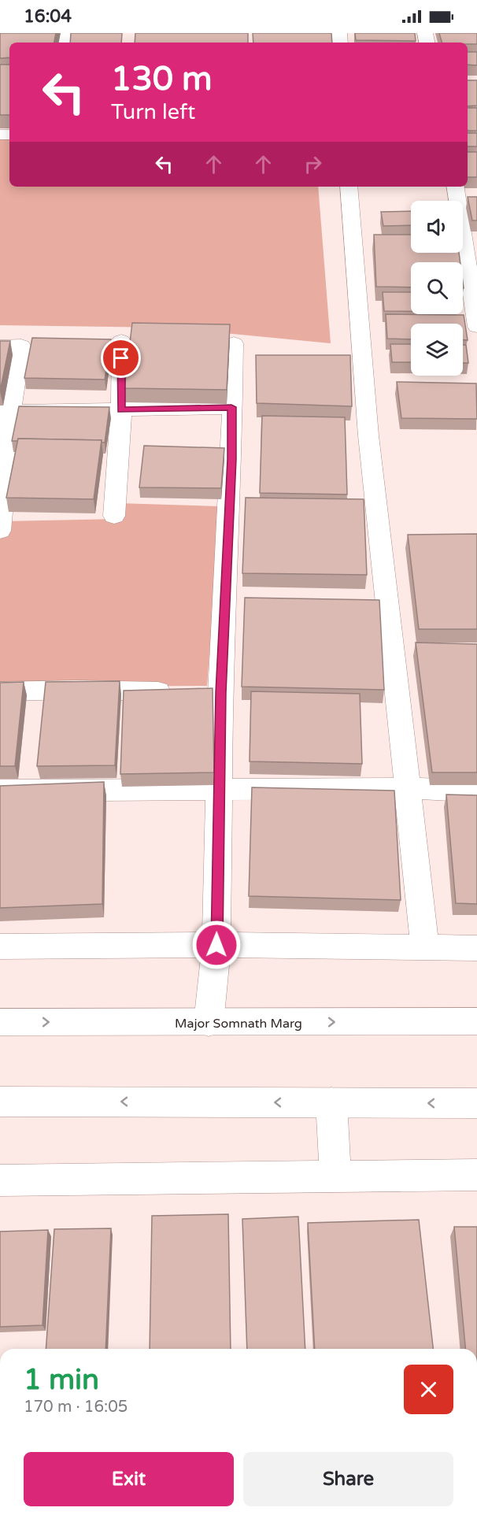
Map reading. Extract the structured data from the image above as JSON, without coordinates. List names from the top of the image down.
{
  "streets": {
    "street": ["Major Somnath Marg"]
  },
  "page": {
    "status": "16:04",
    "turn": ["130 m", "Turn left"],
    "heading": ["1 min", "170 m · 16:05"],
    "buttons": ["Exit", "Share"]
  }
}
